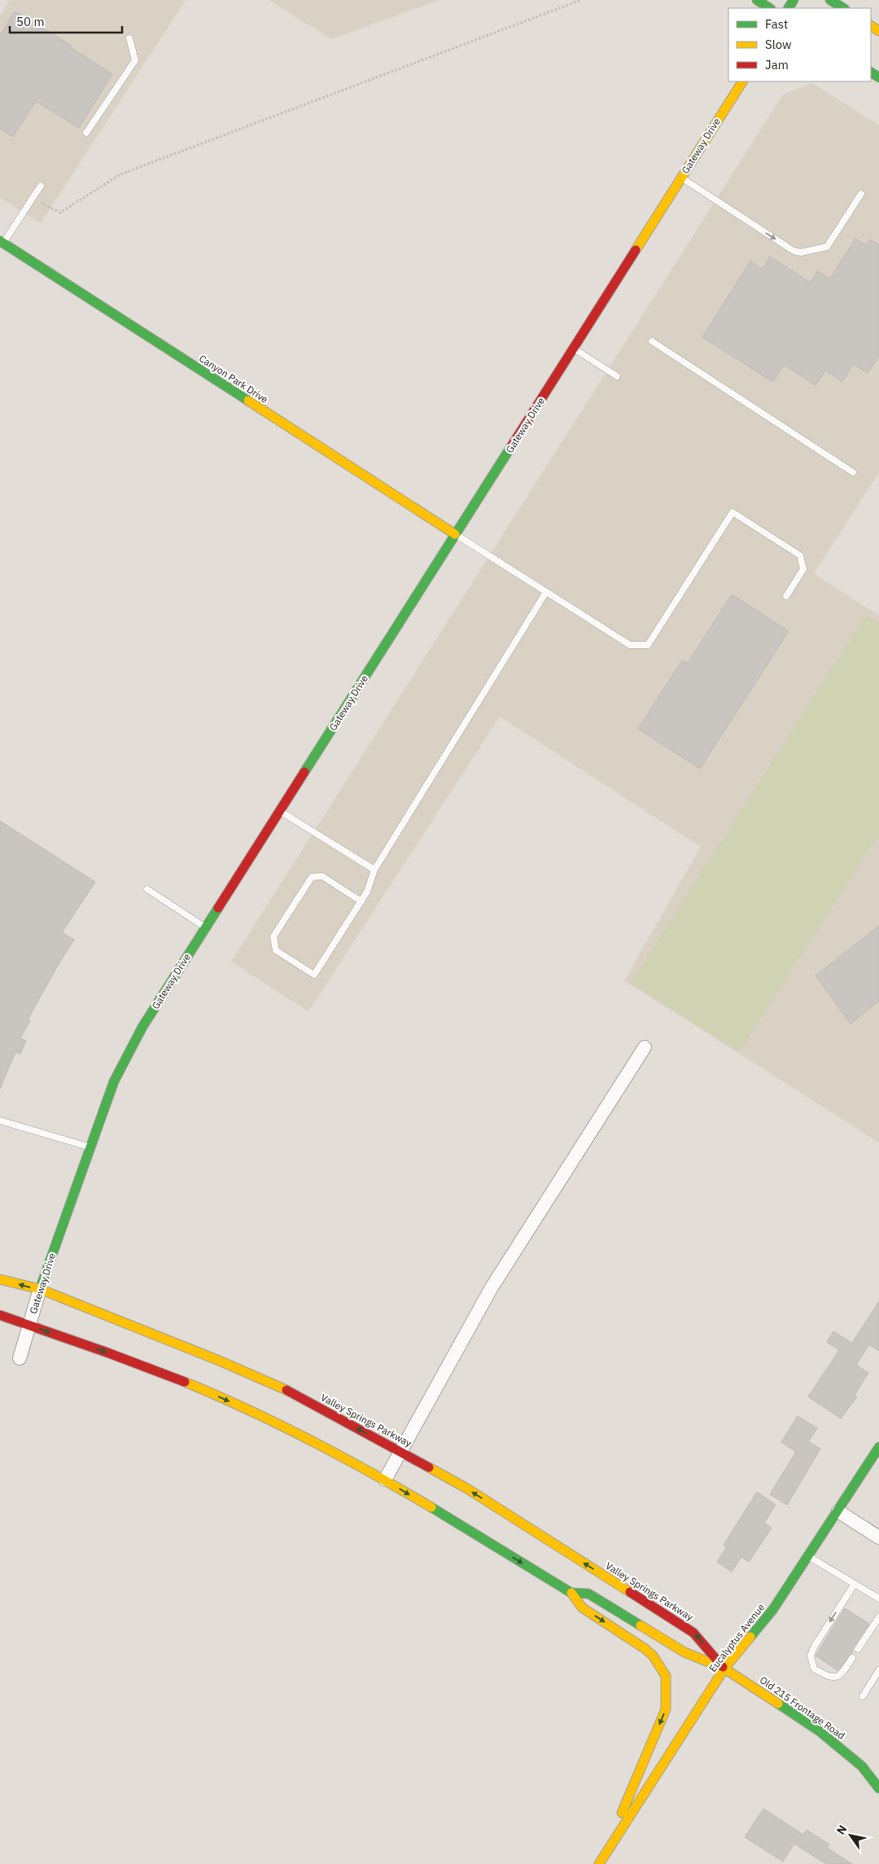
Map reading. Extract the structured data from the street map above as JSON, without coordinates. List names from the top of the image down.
{
  "streets": {
    "street": [
      "Gateway Drive",
      "Canyon Park Drive",
      "Valley Springs Parkway",
      "Eucalyptus Avenue",
      "Old 215 Frontage Road"
    ]
  },
  "crossings": [
    ["Gateway Drive", "Canyon Park Drive"],
    ["Gateway Drive", "Valley Springs Parkway"],
    ["Valley Springs Parkway", "Eucalyptus Avenue"],
    ["Valley Springs Parkway", "Old 215 Frontage Road"],
    ["Eucalyptus Avenue", "Old 215 Frontage Road"]
  ],
  "legend": ["Fast", "Slow", "Jam"],
  "scale_bar": "50 m",
  "north": "top left"
}
